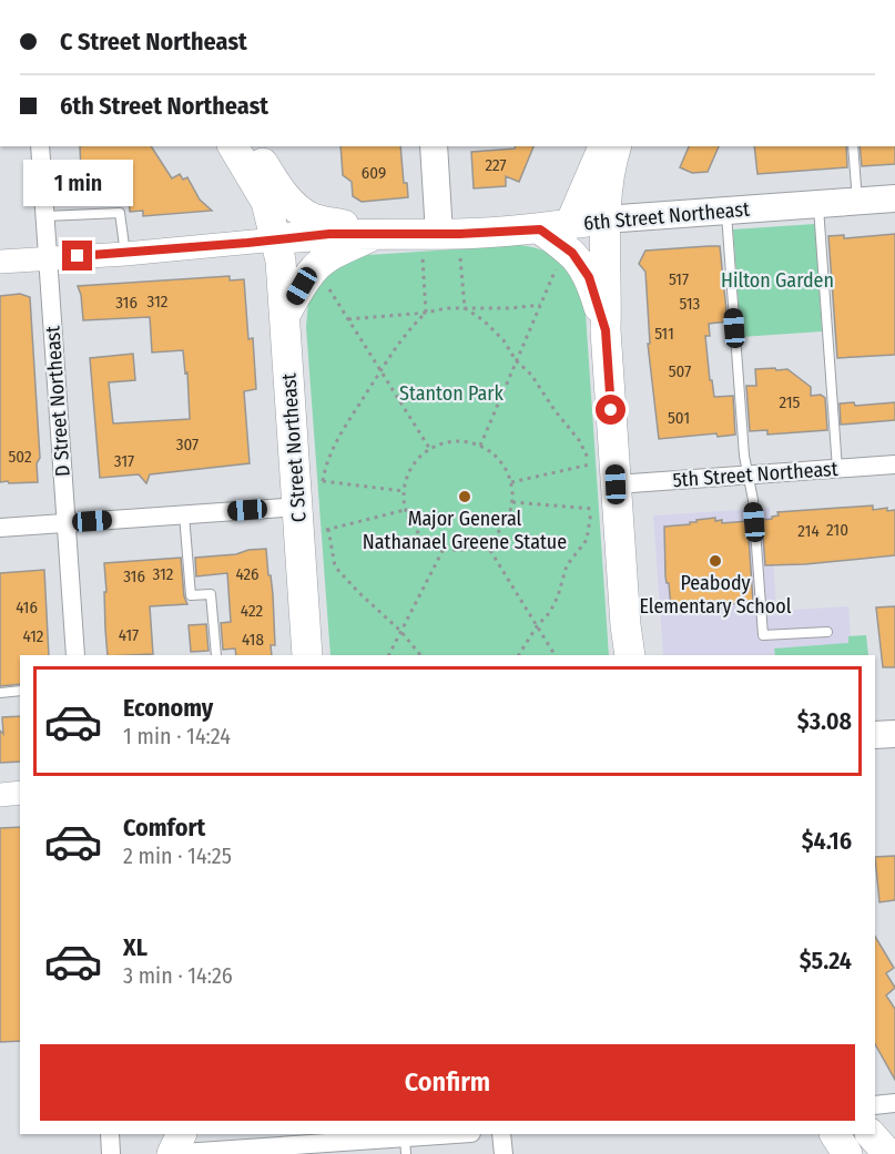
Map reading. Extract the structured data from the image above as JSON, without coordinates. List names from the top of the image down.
{
  "streets": {
    "main road": ["6th Street Northeast", "C Street Northeast"],
    "street": ["D Street Northeast", "5th Street Northeast"]
  },
  "crossings": [
    ["6th Street Northeast", "D Street Northeast"],
    ["6th Street Northeast", "C Street Northeast"]
  ],
  "parks": ["Hilton Garden", "Stanton Park"],
  "places": ["Major General Nathanael Greene Statue", "Peabody Elementary School"],
  "house_numbers": [
    "227",
    "609",
    "517",
    "312",
    "316",
    "513",
    "511",
    "507",
    "215",
    "501",
    "307",
    "502",
    "317",
    "210",
    "214",
    "312",
    "426",
    "316",
    "416",
    "422",
    "417",
    "412",
    "418"
  ],
  "page": {
    "banner": ["C Street Northeast", "6th Street Northeast"],
    "bubble": "1 min",
    "list": [
      {
        "name": "Economy",
        "note": "1 min · 14:24",
        "value": "$3.08"
      },
      {
        "name": "Comfort",
        "note": "2 min · 14:25",
        "value": "$4.16"
      },
      {
        "name": "XL",
        "note": "3 min · 14:26",
        "value": "$5.24"
      }
    ],
    "buttons": "Confirm"
  }
}
